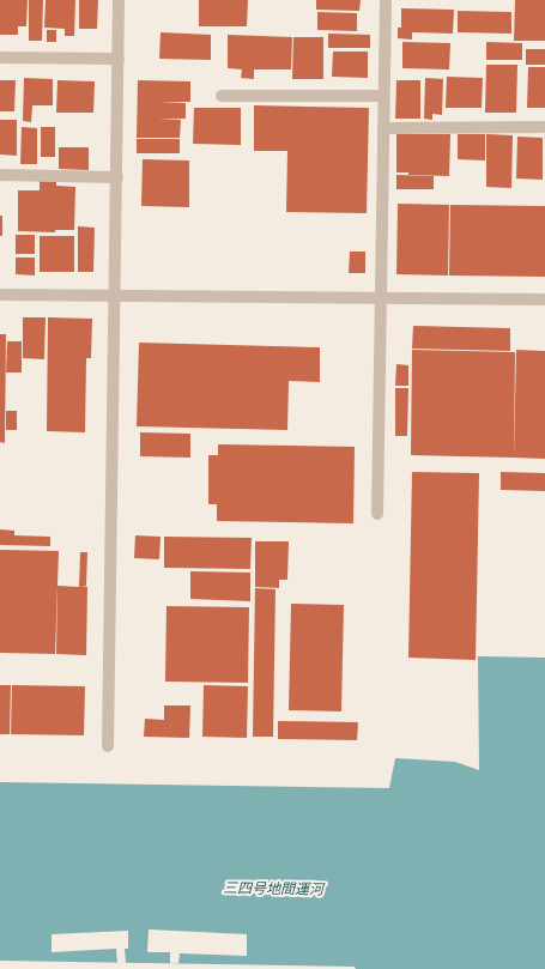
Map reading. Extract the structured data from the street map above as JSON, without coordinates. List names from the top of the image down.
{
  "water": ["三四号地間運河"]
}
